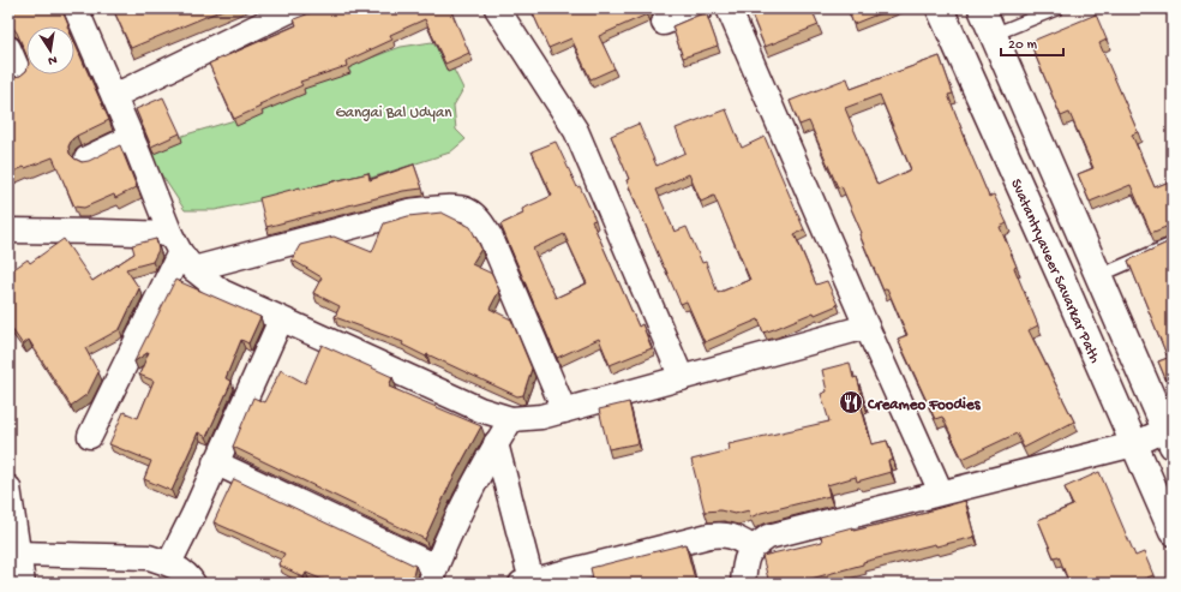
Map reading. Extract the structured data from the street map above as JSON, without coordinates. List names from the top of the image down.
{
  "streets": {
    "main road": ["Svatantryaveer Savarkar Path"]
  },
  "parks": ["Gangai Bal Udyan"],
  "places": {
    "restaurant": ["Creameo Foodies"]
  },
  "scale_bar": "20 m",
  "north": "bottom"
}
